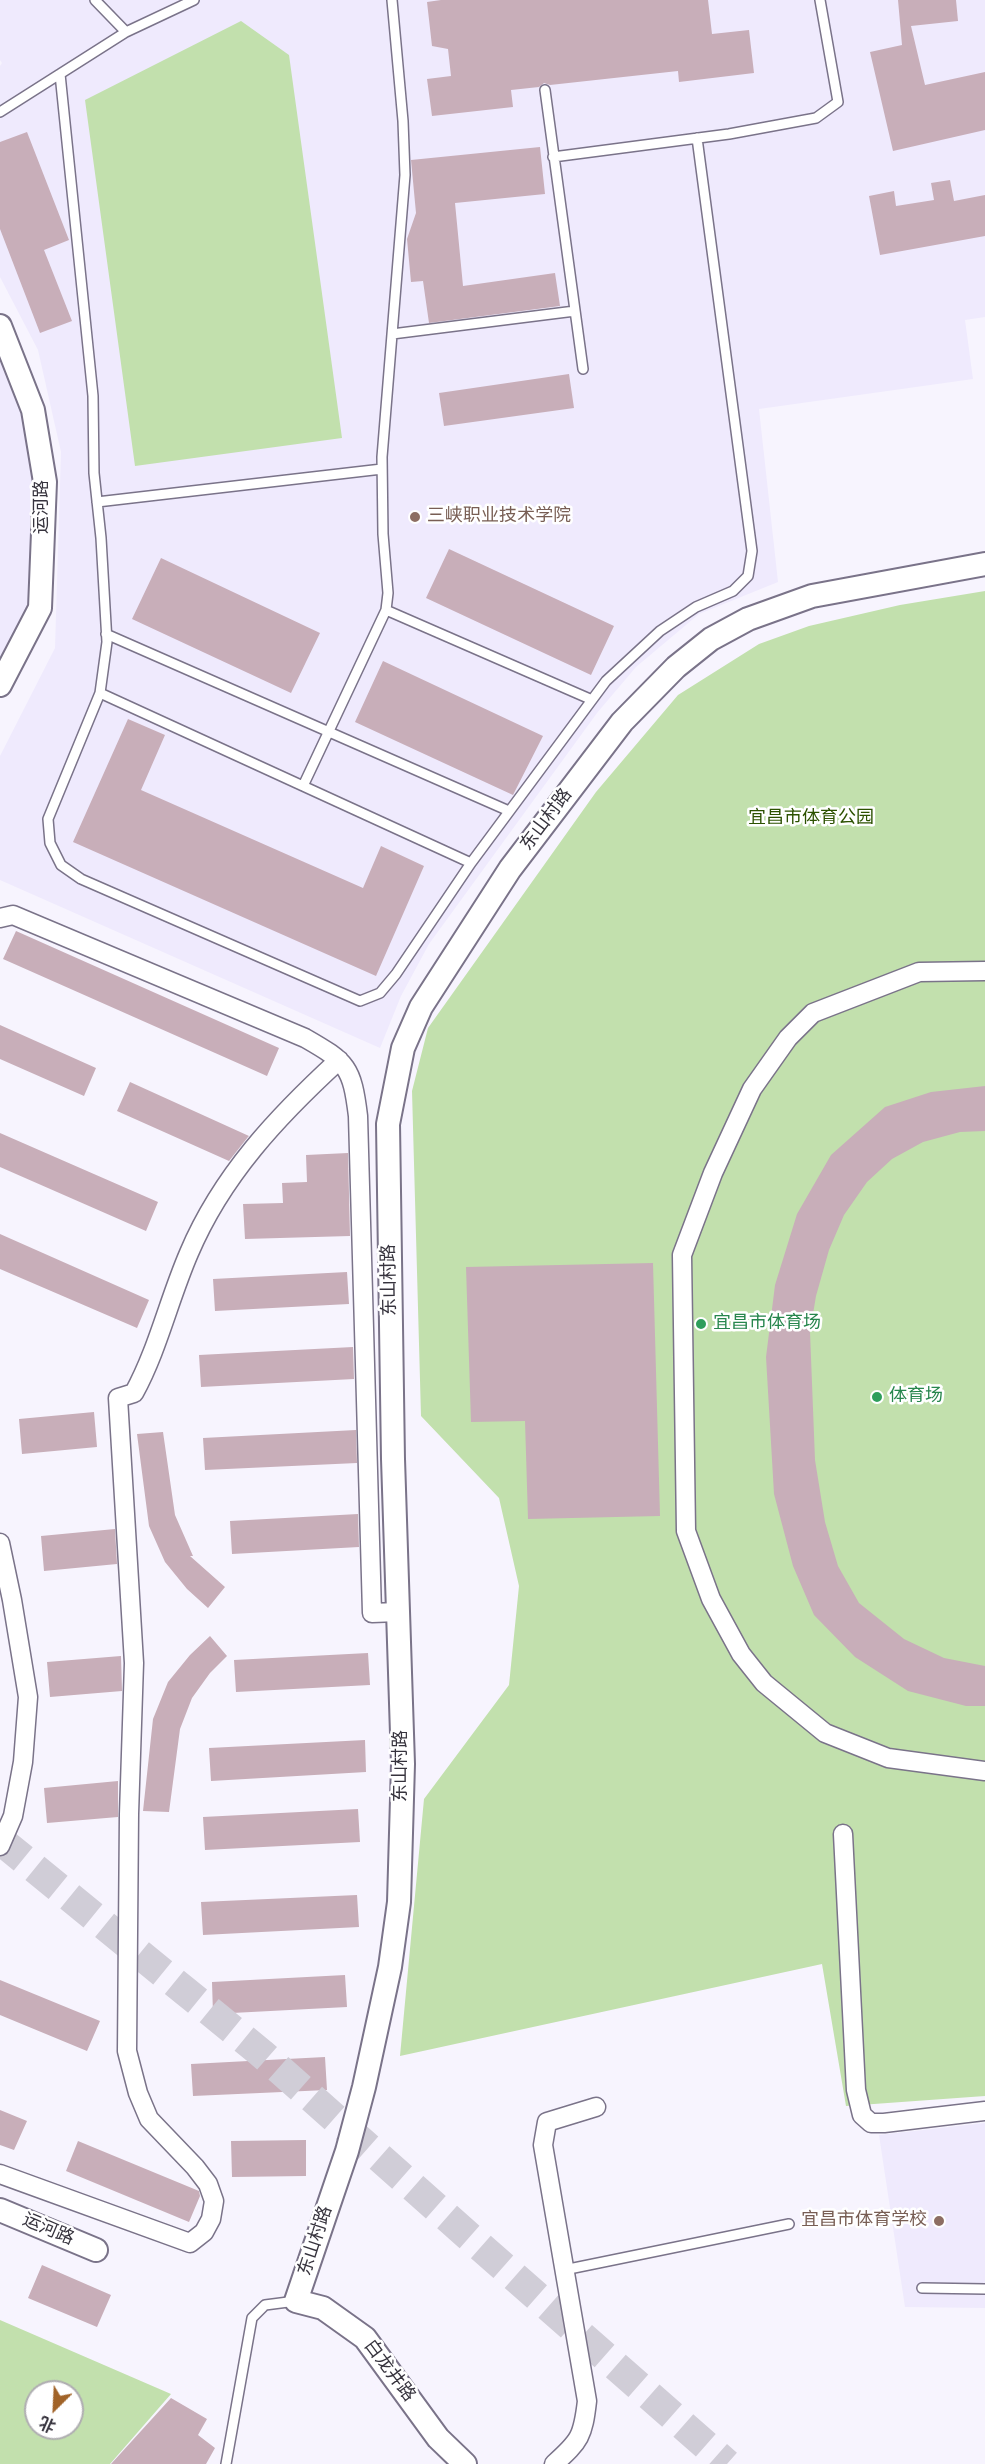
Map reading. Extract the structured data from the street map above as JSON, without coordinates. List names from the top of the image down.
{
  "streets": {
    "street": ["运河路", "东山村路", "白龙井路"]
  },
  "crossings": [
    ["东山村路", "白龙井路"]
  ],
  "parks": ["宜昌市体育公园"],
  "places": [
    "三峡职业技术学院",
    "宜昌市体育场",
    "体育场",
    "宜昌市体育学校"
  ],
  "north": "bottom left"
}
